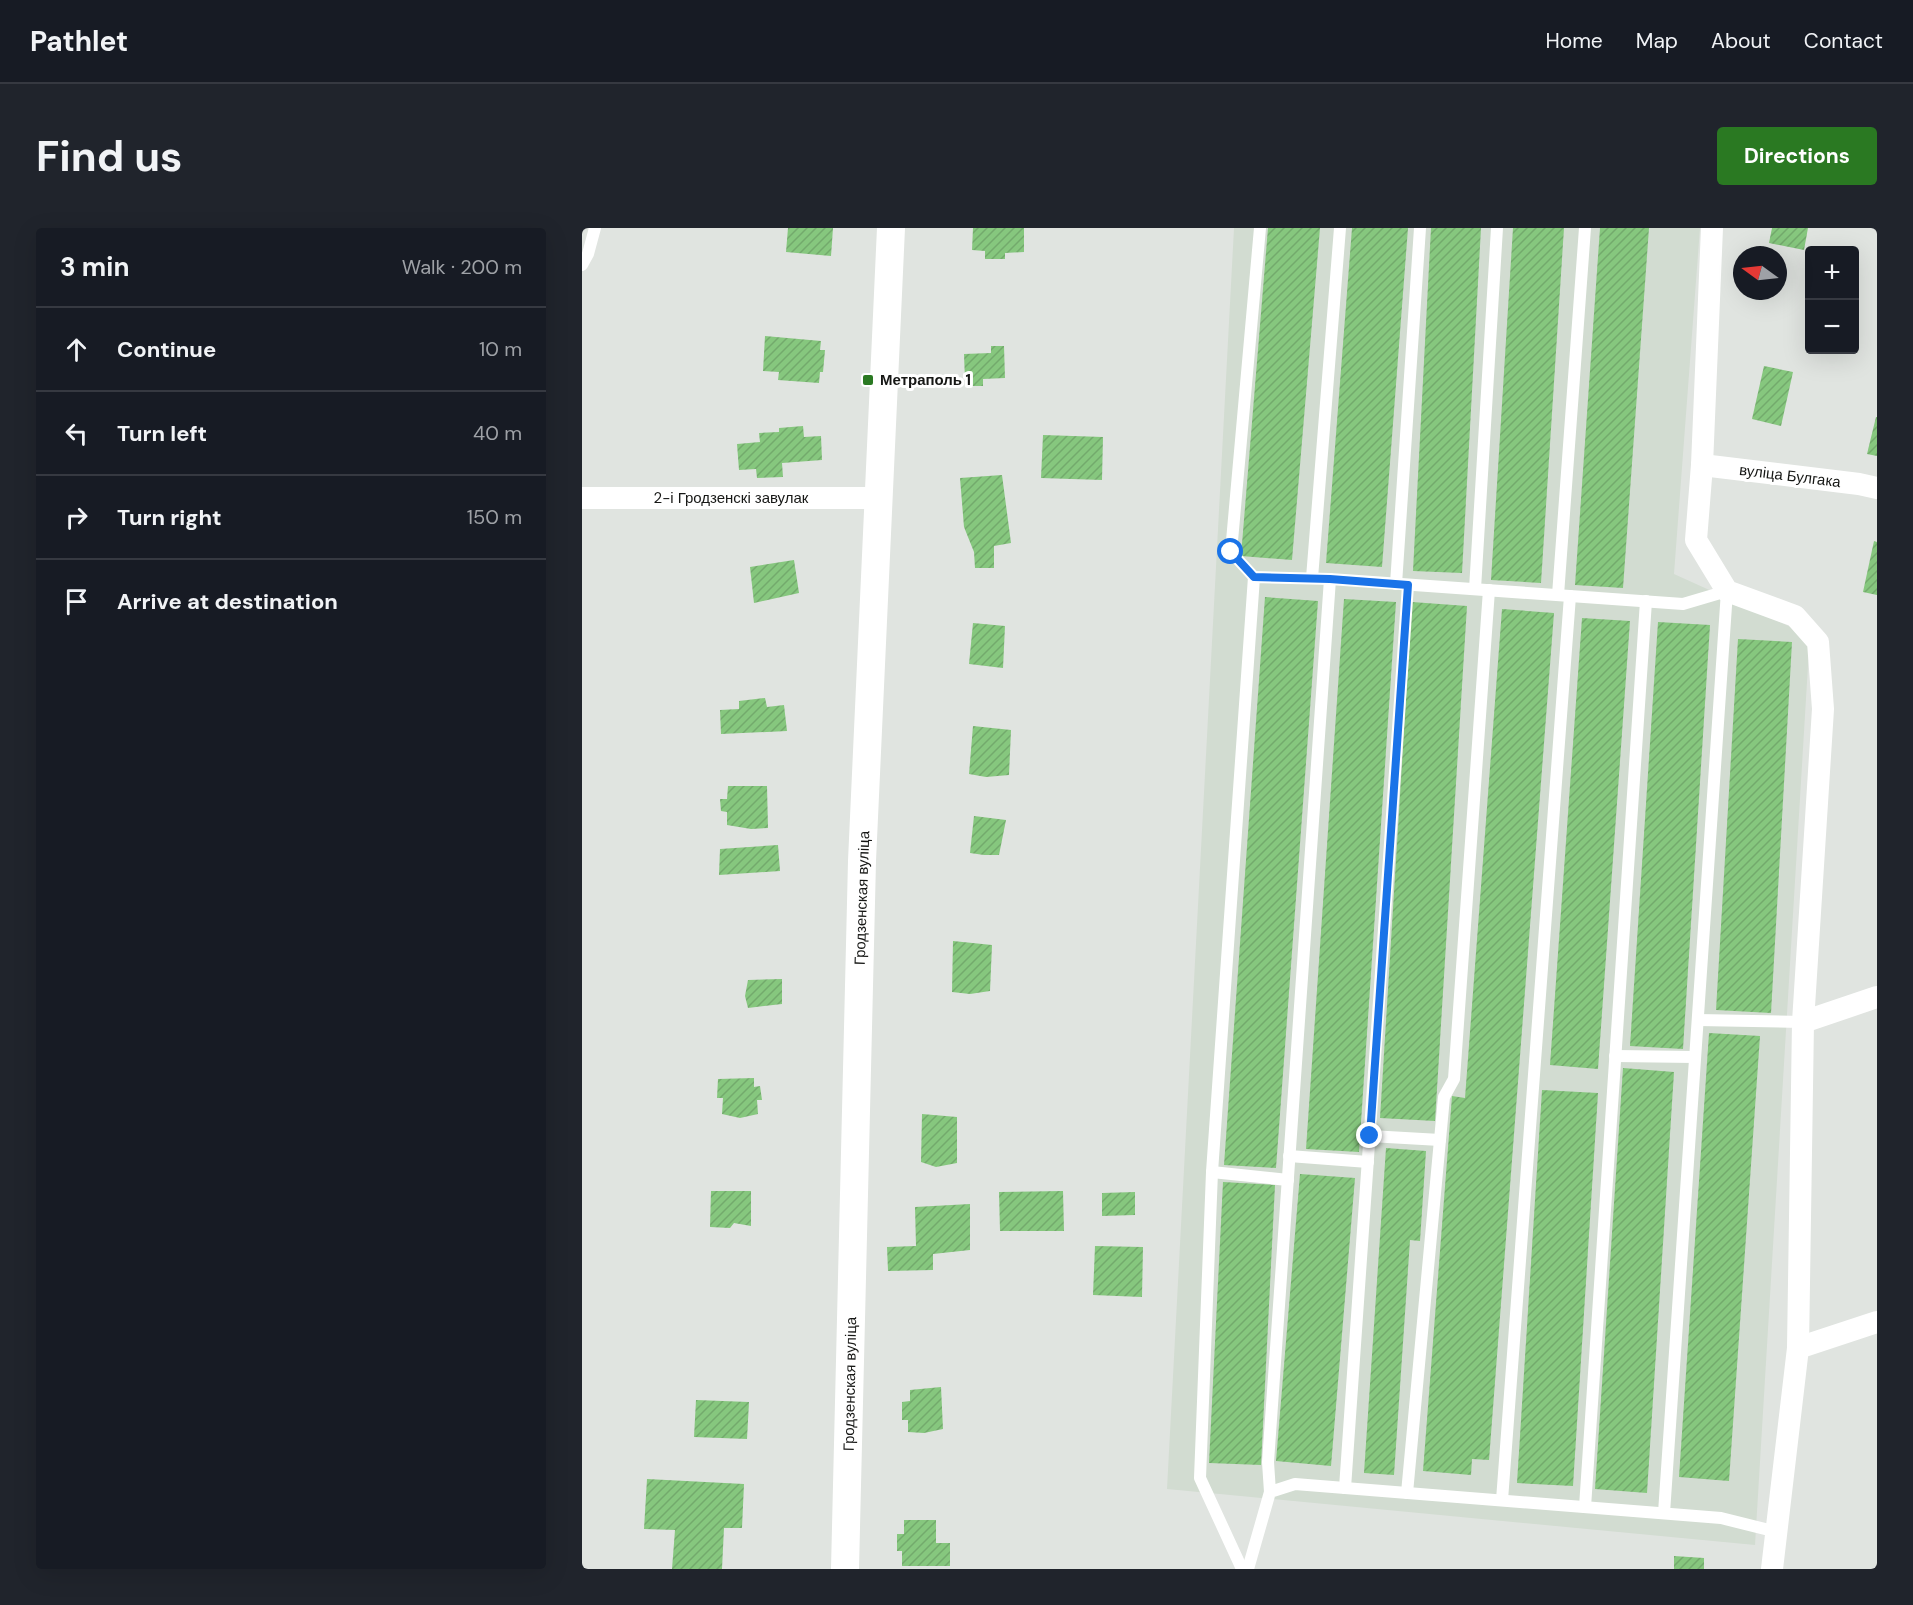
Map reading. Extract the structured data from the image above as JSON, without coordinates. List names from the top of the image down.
{
  "streets": {
    "street": ["вуліца Булгака", "2-і Гродзенскі завулак", "Гродзенская вуліца"]
  },
  "crossings": [
    ["2-і Гродзенскі завулак", "Гродзенская вуліца"]
  ],
  "places": {
    "transit": ["Метраполь 1"]
  },
  "north": "left",
  "page": {
    "header": "Pathlet",
    "nav": [
      "Home",
      "Map",
      "About",
      "Contact"
    ],
    "buttons": "Directions",
    "title": "Find us",
    "heading": ["3 min", "Walk · 200 m"],
    "map_buttons": ["+", "−"],
    "list": [
      ["Continue", "10 m"],
      ["Turn left", "40 m"],
      ["Turn right", "150 m"],
      "Arrive at destination"
    ]
  }
}
